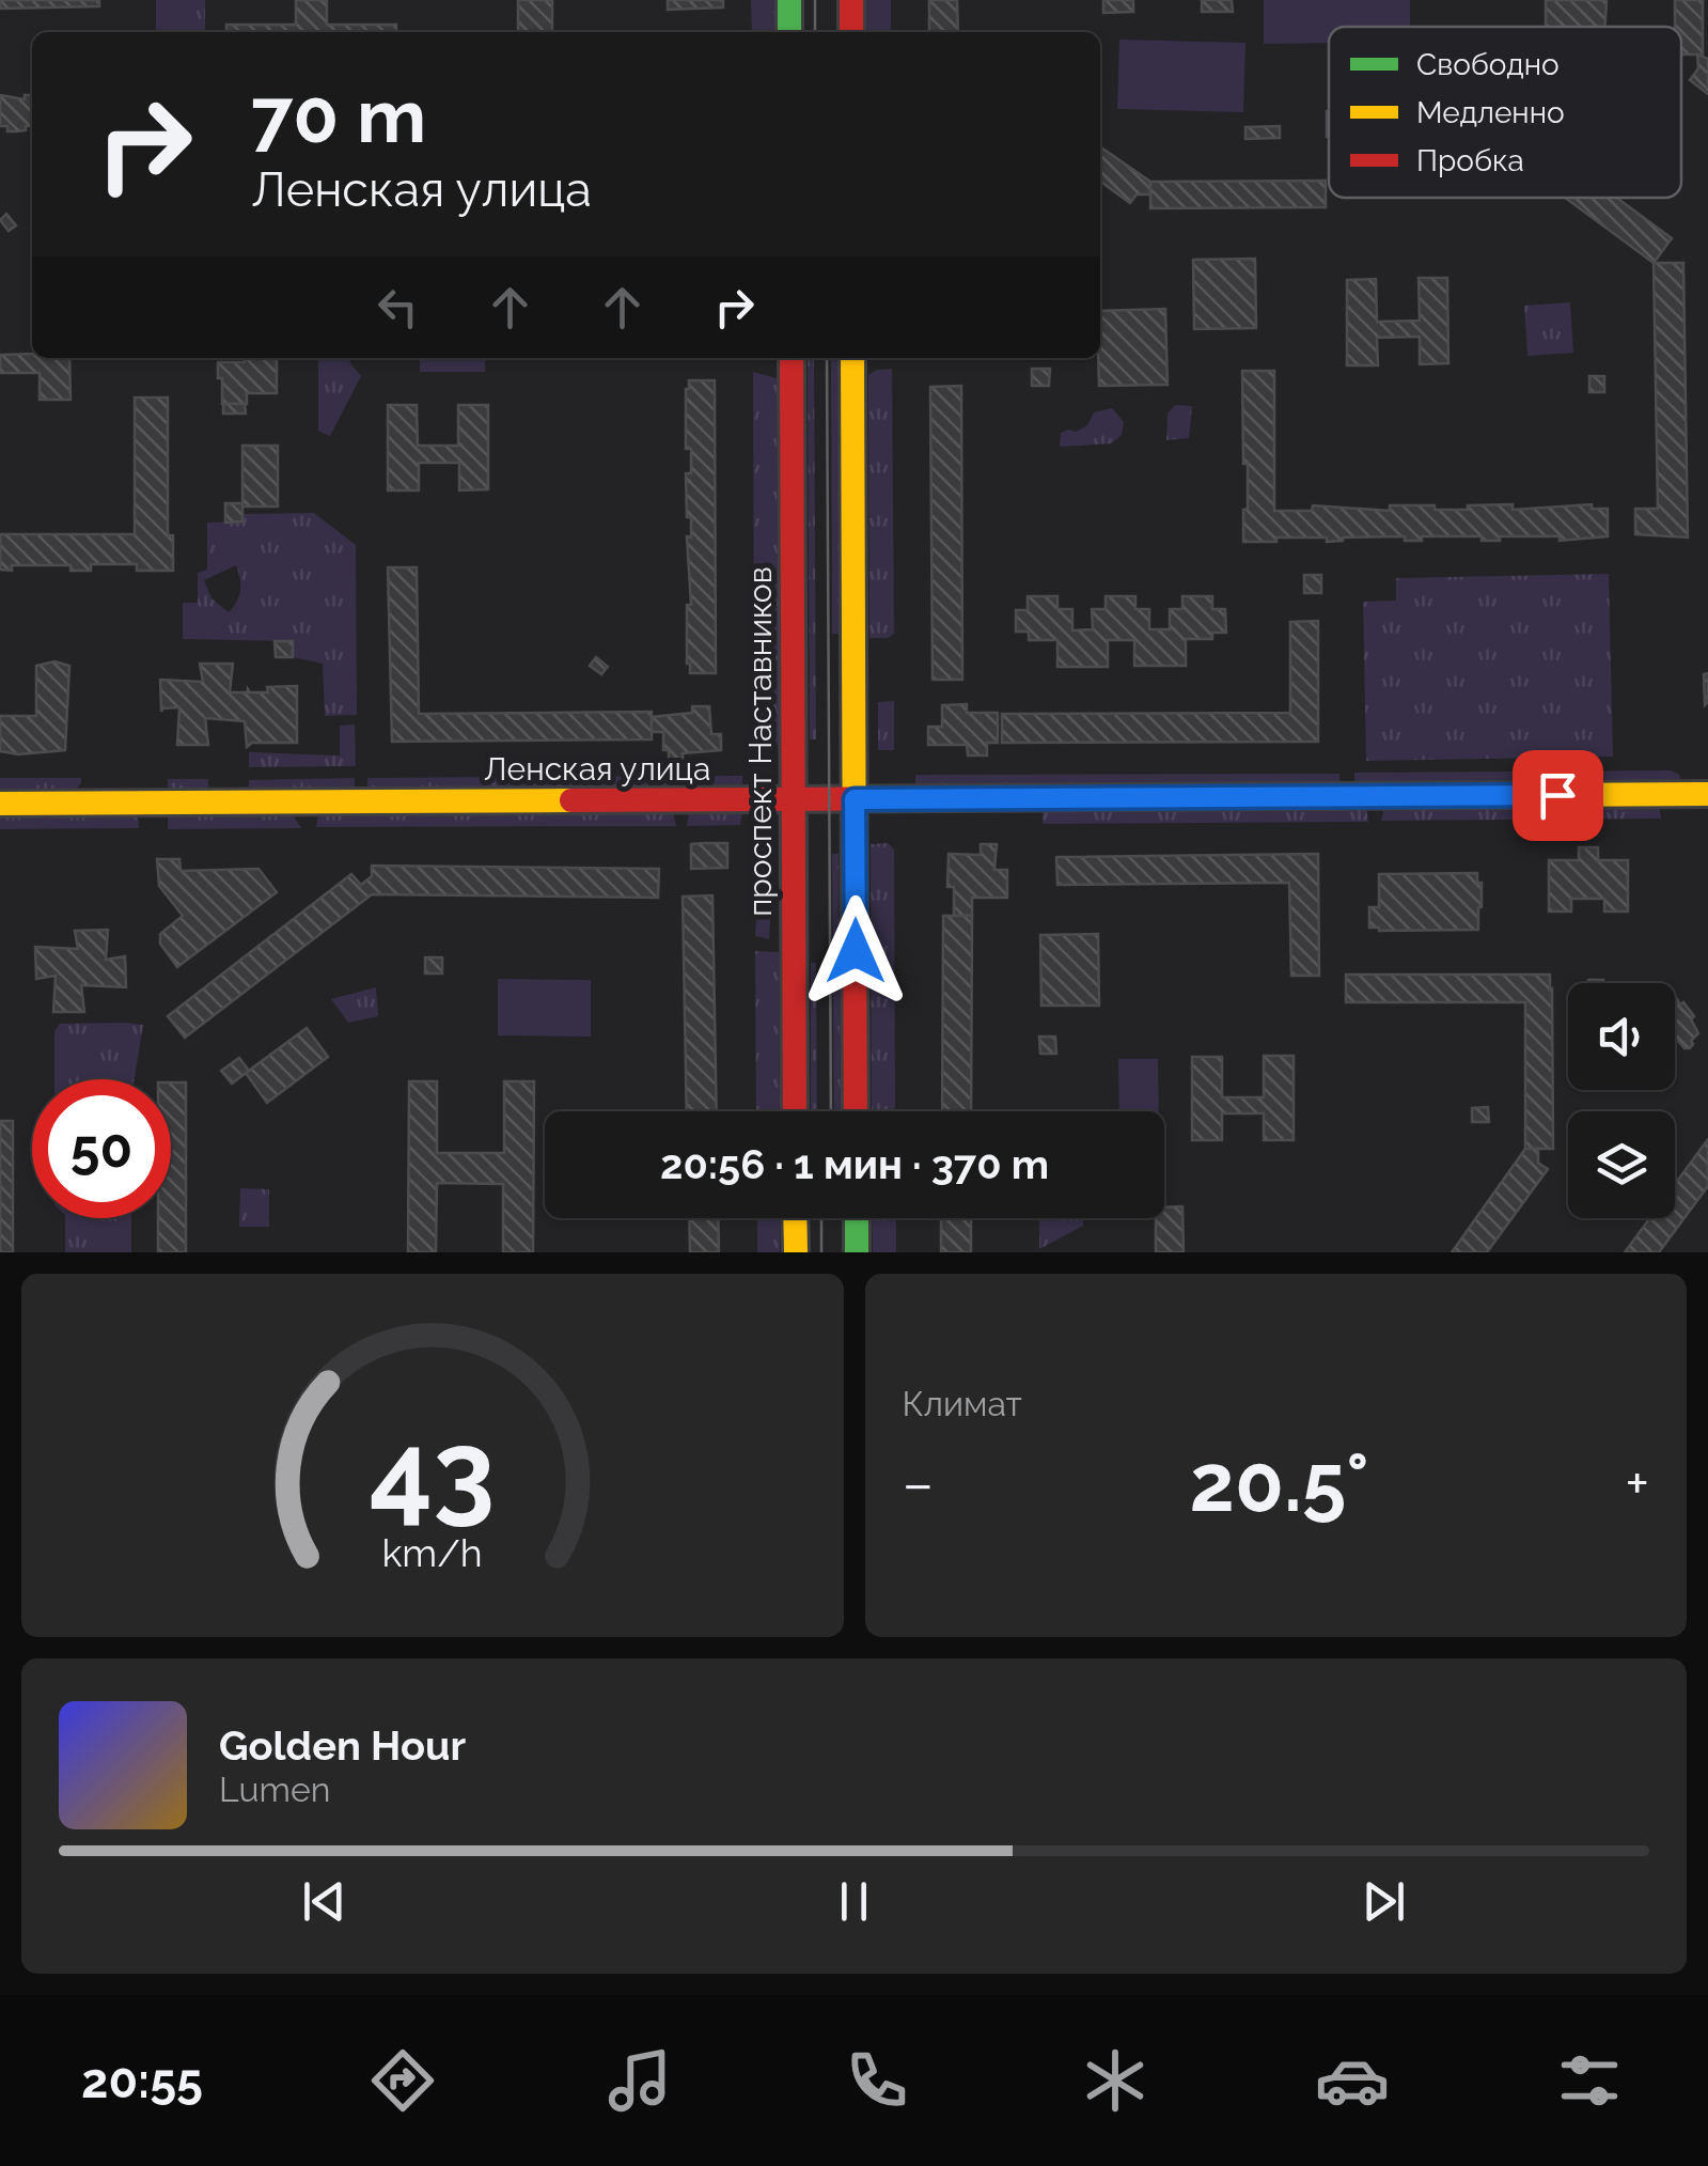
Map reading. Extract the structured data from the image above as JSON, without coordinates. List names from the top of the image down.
{
  "streets": {
    "main road": ["проспект Наставников", "Ленская улица"]
  },
  "crossings": [
    ["проспект Наставников", "Ленская улица"]
  ],
  "legend": ["Свободно", "Медленно", "Пробка"],
  "page": {
    "turn": ["70 m", "Ленская улица"],
    "limit": "50",
    "trip": "20:56 · 1 мин · 370 m",
    "tile": "Климат",
    "heat": ["−", "20.5°", "+"],
    "song": ["Golden Hour", "Lumen"],
    "tabs": "20:55",
    "gauge": ["43", "km/h"]
  }
}
